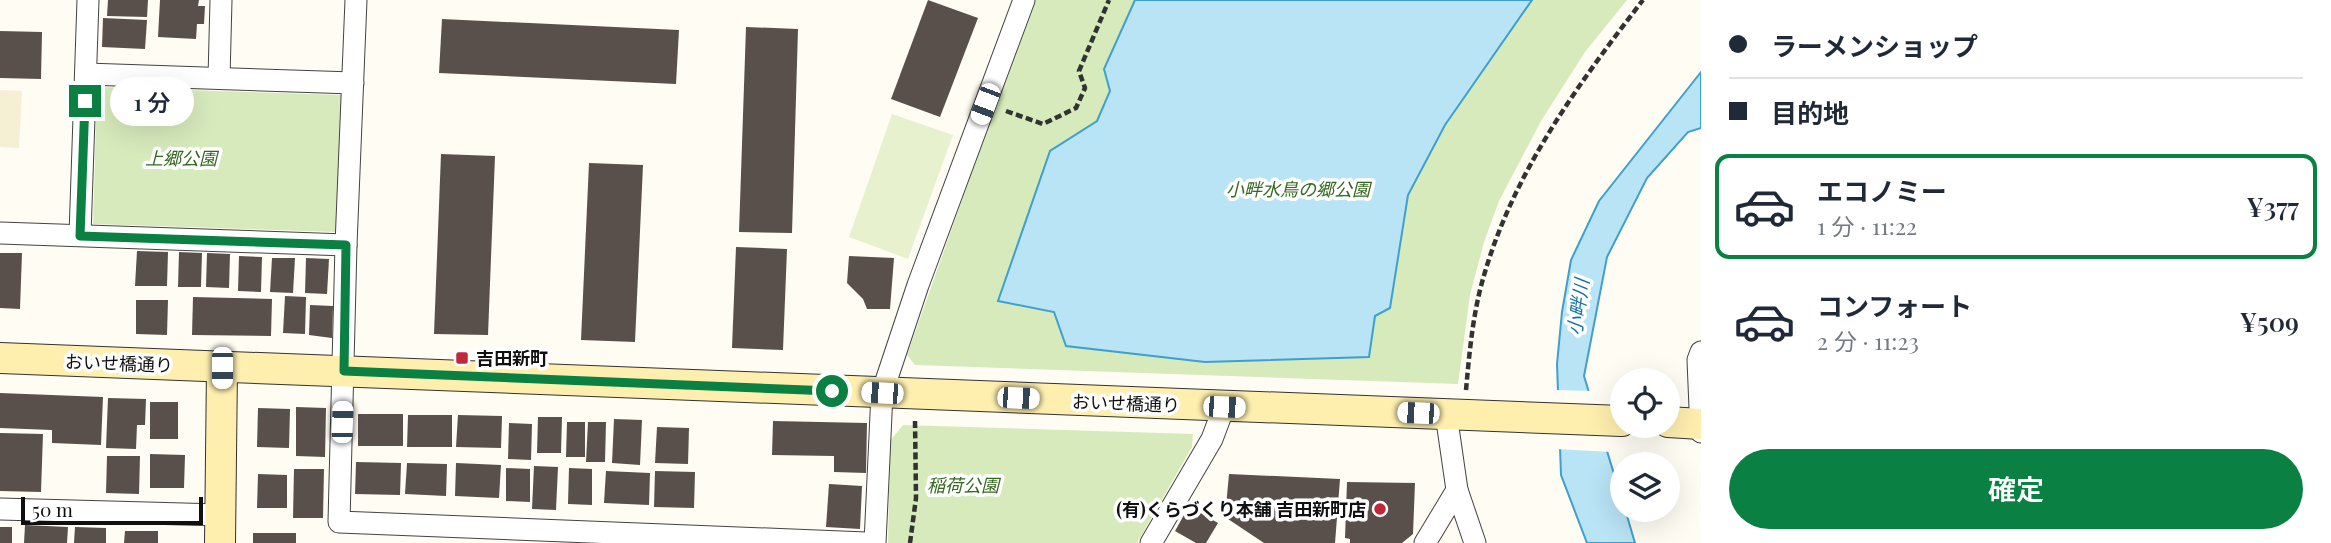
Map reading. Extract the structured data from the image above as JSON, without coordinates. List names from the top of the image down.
{
  "streets": {
    "street": ["おいせ橋通り"]
  },
  "water": ["小畔川"],
  "parks": ["上郷公園", "小畔水鳥の郷公園", "稲荷公園"],
  "places": {
    "transit": ["吉田新町"],
    "other": ["(有)くらづくり本舗 吉田新町店"]
  },
  "scale_bar": "50 m",
  "page": {
    "banner": ["ラーメンショップ", "目的地"],
    "bubble": "1 分",
    "list": [
      {
        "name": "エコノミー",
        "note": "1 分 · 11:22",
        "value": "¥377"
      },
      {
        "name": "コンフォート",
        "note": "2 分 · 11:23",
        "value": "¥509"
      }
    ],
    "buttons": "確定",
    "scale": "50 m"
  }
}
